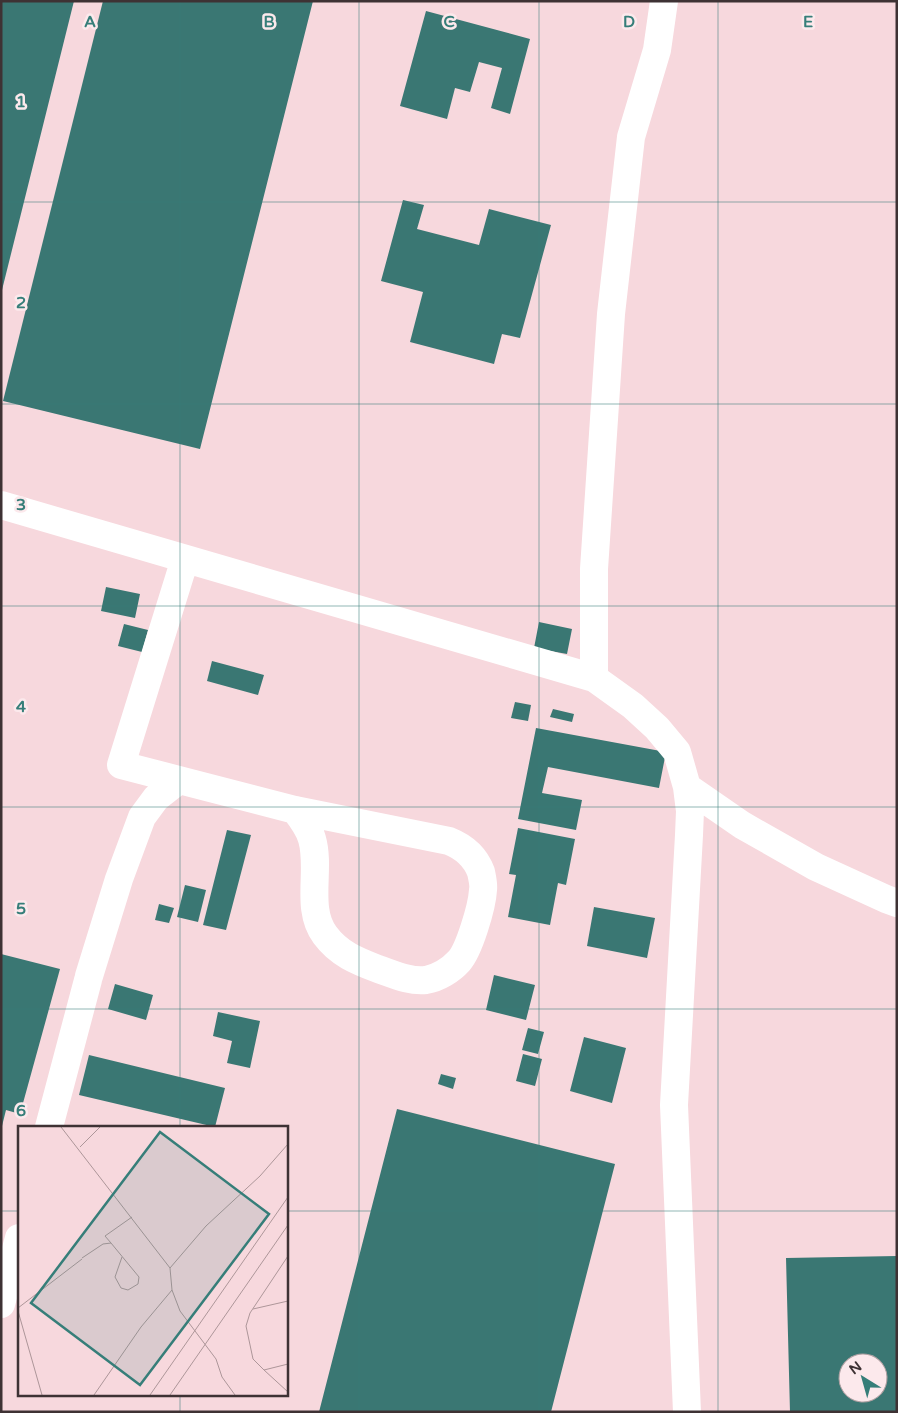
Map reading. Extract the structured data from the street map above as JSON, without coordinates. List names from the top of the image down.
{
  "north": "top left",
  "grid": {
    "columns": [
      "A",
      "B",
      "C",
      "D",
      "E"
    ],
    "rows": [
      "1",
      "2",
      "3",
      "4",
      "5",
      "6"
    ]
  }
}
